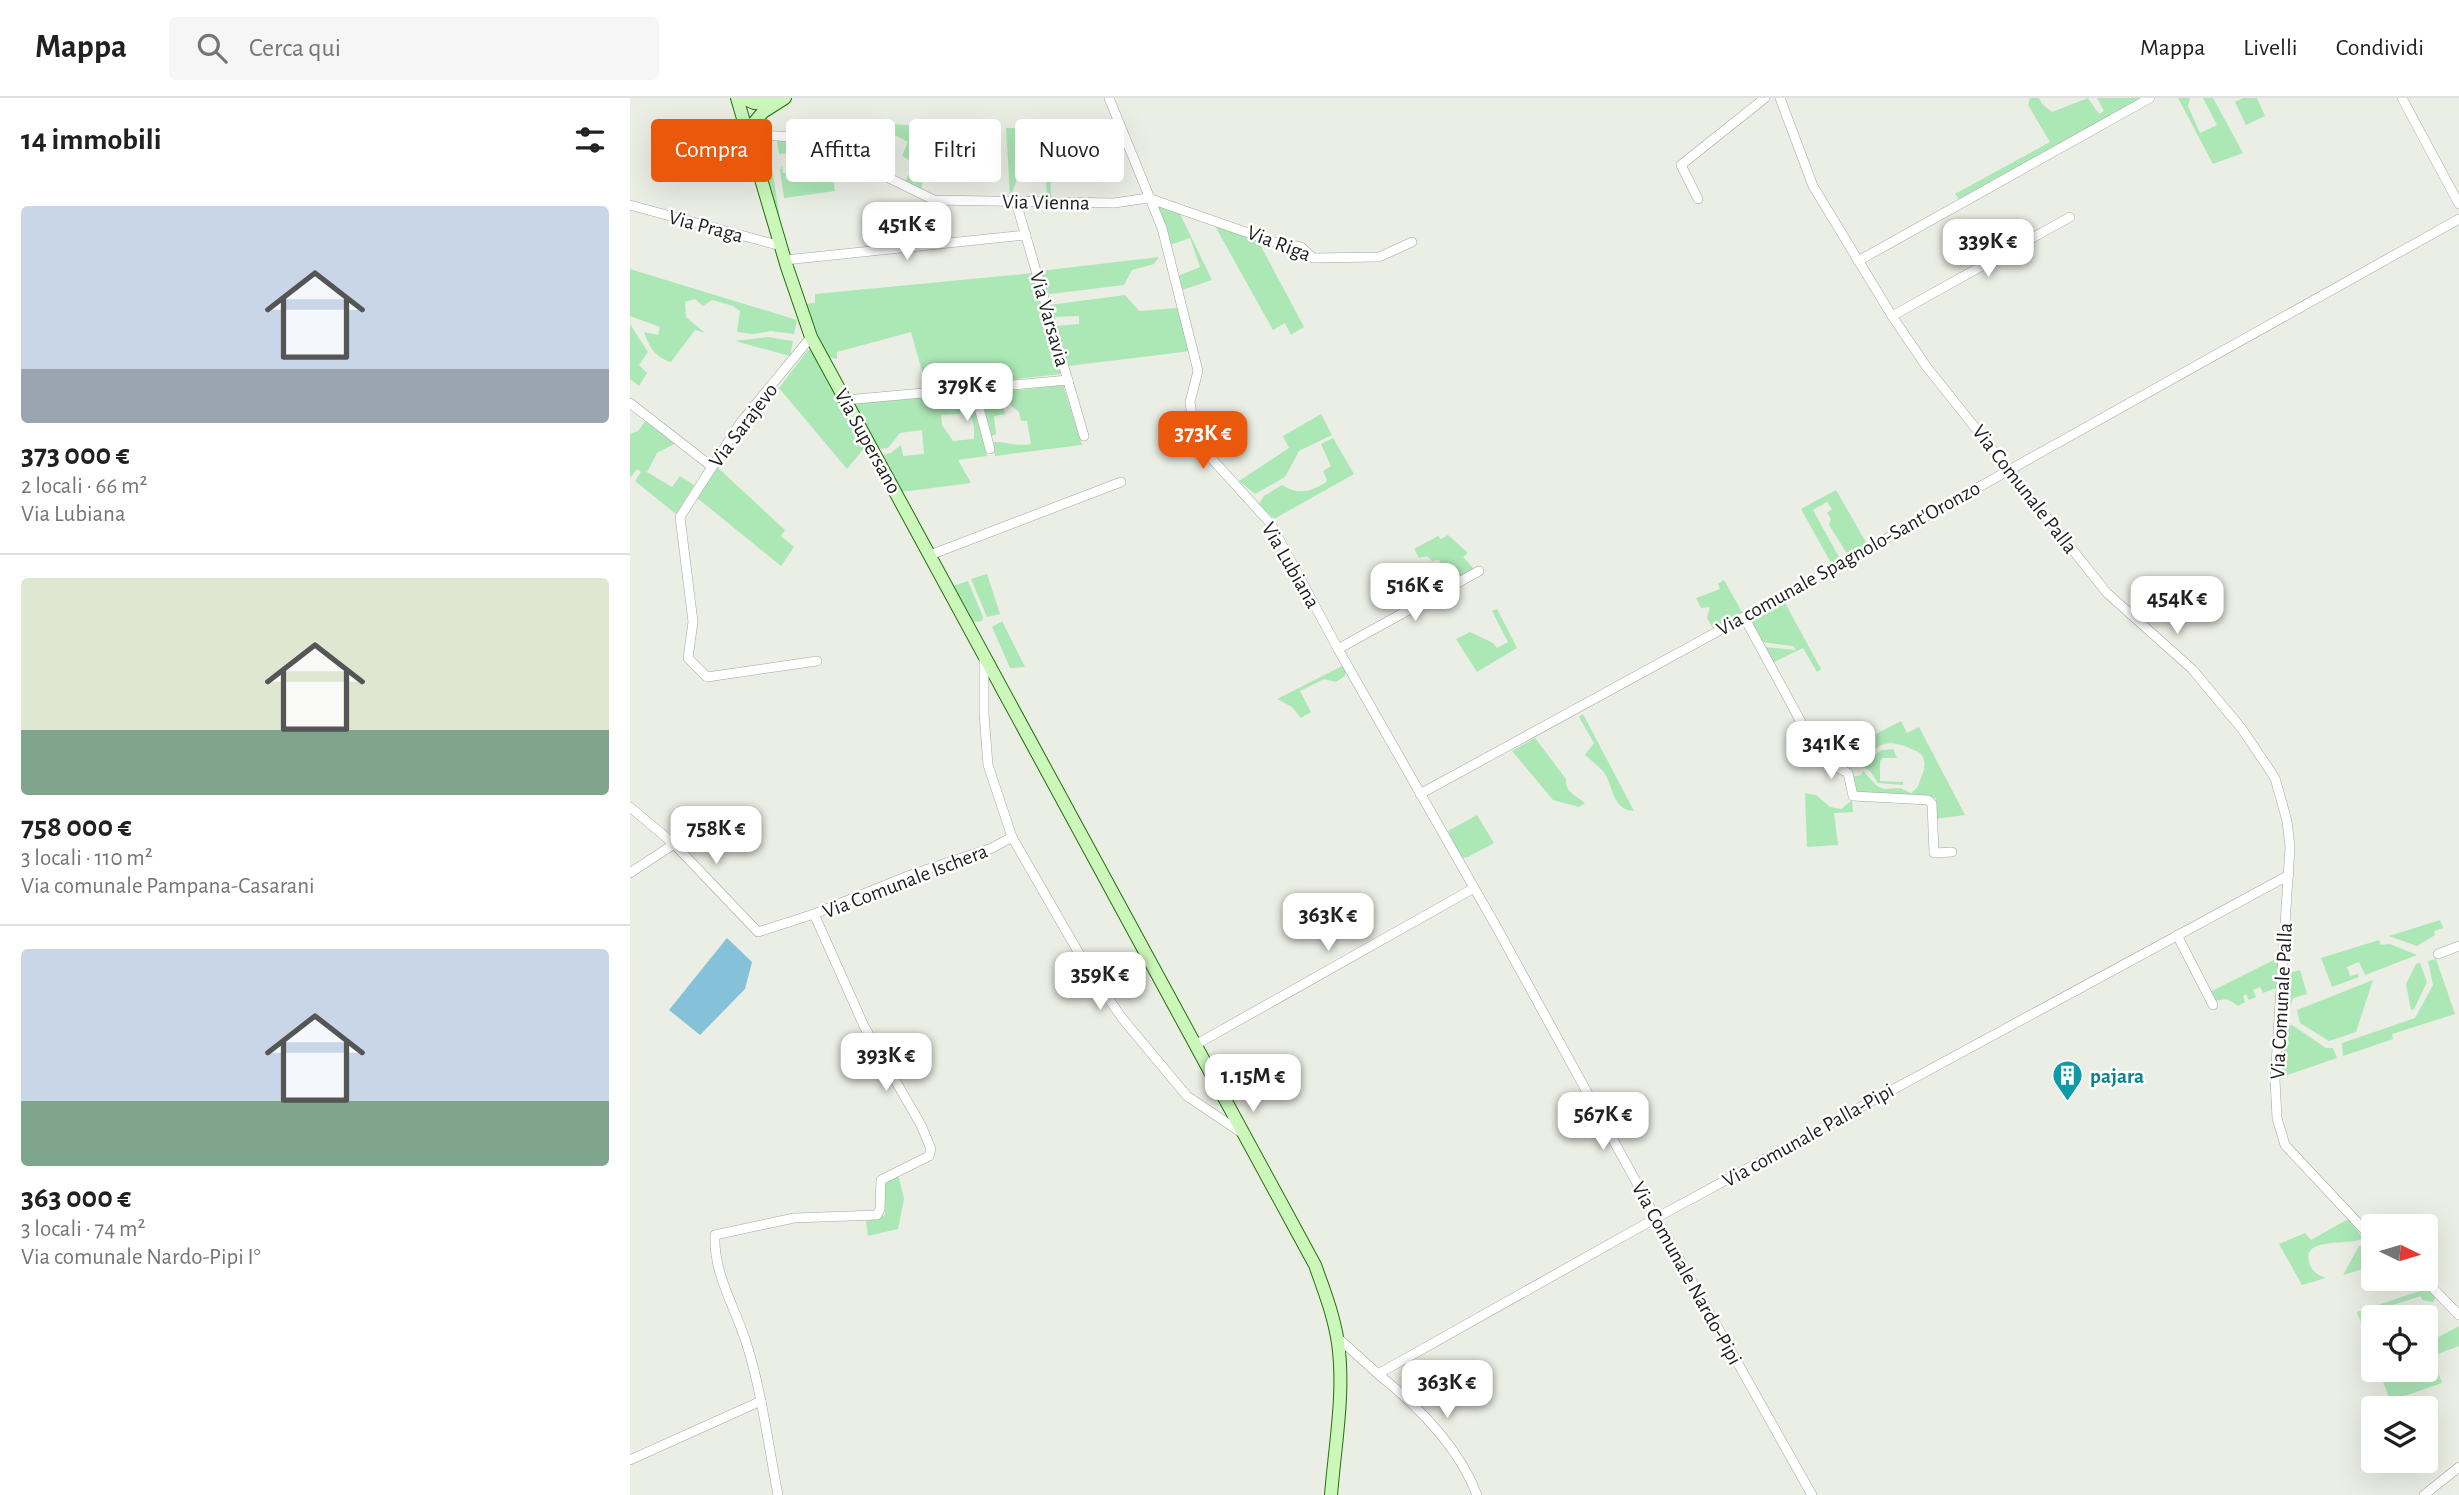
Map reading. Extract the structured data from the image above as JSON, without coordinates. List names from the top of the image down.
{
  "streets": {
    "street": [
      "Via Vienna",
      "Via Praga",
      "Via Riga",
      "Via Varsavia",
      "Via Sarajevo",
      "Via Supersano",
      "Via Comunale Palla",
      "Via comunale Spagnolo-Sant'Oronzo",
      "Via Lubiana",
      "Via Comunale Ischera",
      "Via comunale Palla-Pipi",
      "Via Comunale Nardo-Pipi"
    ]
  },
  "crossings": [
    ["Via Vienna", "Via Riga"],
    ["Via Vienna", "Via Varsavia"],
    ["Via Vienna", "Via Lubiana"],
    ["Via Praga", "Via Supersano"],
    ["Via Riga", "Via Lubiana"],
    ["Via Sarajevo", "Via Supersano"],
    ["Via Supersano", "Via Comunale Ischera"],
    ["Via Comunale Palla", "Via comunale Spagnolo-Sant'Oronzo"],
    ["Via Comunale Palla", "Via comunale Palla-Pipi"],
    ["Via comunale Spagnolo-Sant'Oronzo", "Via Lubiana"],
    ["Via comunale Spagnolo-Sant'Oronzo", "Via Comunale Nardo-Pipi"],
    ["Via Lubiana", "Via Comunale Nardo-Pipi"],
    ["Via comunale Palla-Pipi", "Via Comunale Nardo-Pipi"]
  ],
  "places": {
    "building": ["pajara"]
  },
  "north": "right",
  "page": {
    "header": "Mappa",
    "search": "Cerca qui",
    "nav": ["Mappa", "Livelli", "Condividi"],
    "heading": "14 immobili",
    "chip": [
      "Compra",
      "Affitta",
      "Filtri",
      "Nuovo"
    ],
    "list": [
      {
        "name": "373 000 €",
        "note": "2 locali · 66 m² · Via Lubiana"
      },
      {
        "name": "758 000 €",
        "note": "3 locali · 110 m² · Via comunale Pampana-Casarani"
      },
      {
        "name": "363 000 €",
        "note": "3 locali · 74 m² · Via comunale Nardo-Pipi I°"
      }
    ],
    "price": [
      "451K €",
      "339K €",
      "379K €",
      "373K €",
      "516K €",
      "454K €",
      "341K €",
      "758K €",
      "363K €",
      "359K €",
      "393K €",
      "1.15M €",
      "567K €",
      "363K €"
    ]
  }
}
